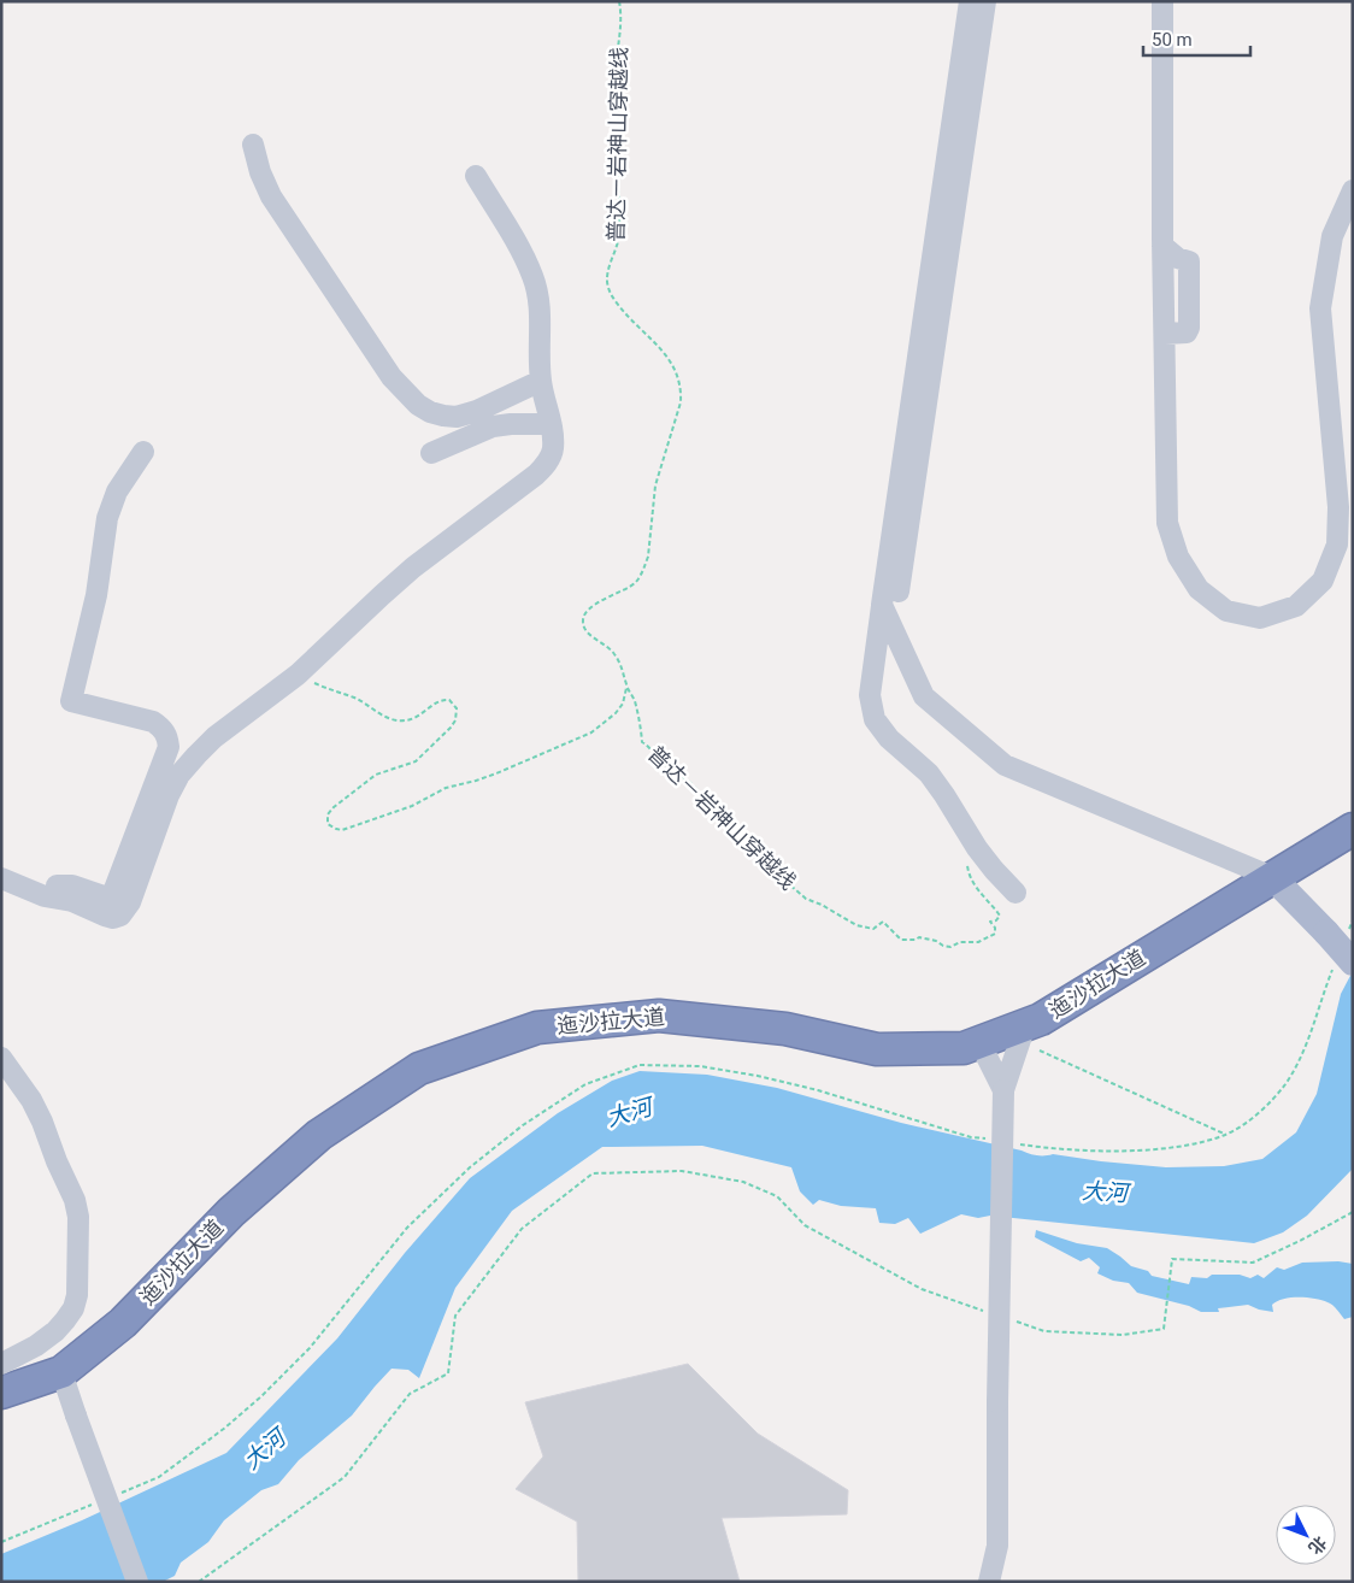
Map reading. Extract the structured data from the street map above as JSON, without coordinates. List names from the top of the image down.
{
  "streets": {
    "highway": ["迤沙拉大道"],
    "path": ["普达－岩神山穿越线"]
  },
  "water": ["大河"],
  "scale_bar": "50 m",
  "north": "bottom right"
}
